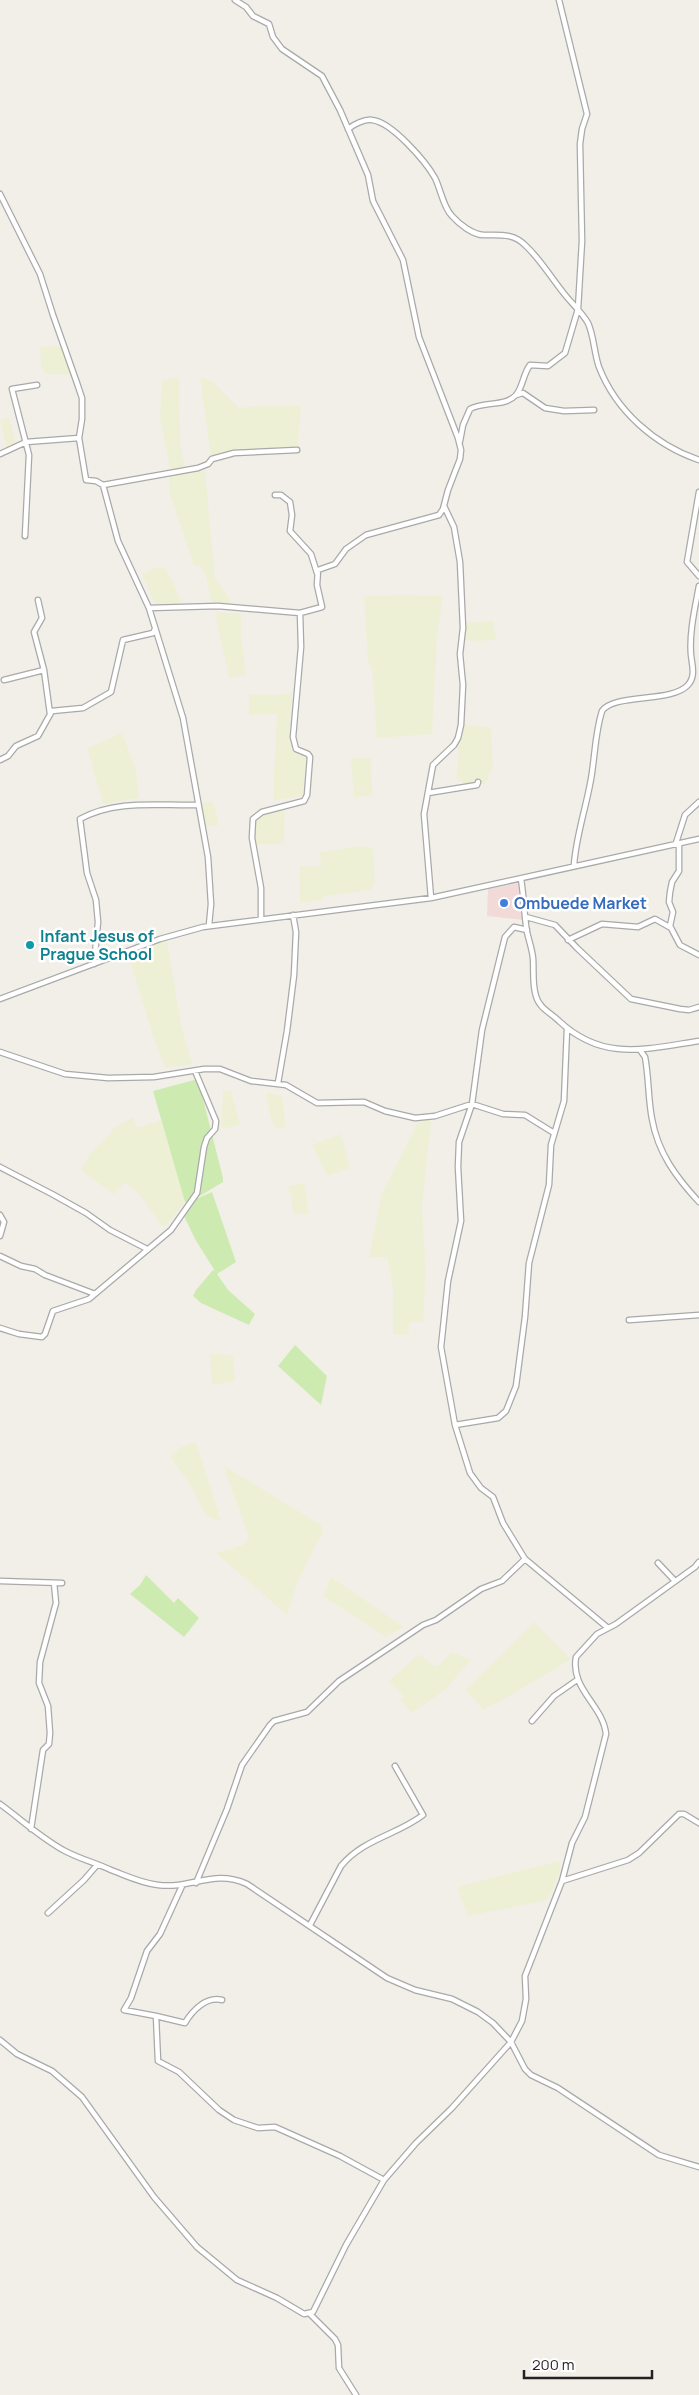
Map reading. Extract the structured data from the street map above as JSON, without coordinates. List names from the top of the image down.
{
  "places": ["Ombuede Market", "Infant Jesus of Prague School"],
  "scale_bar": "200 m"
}
